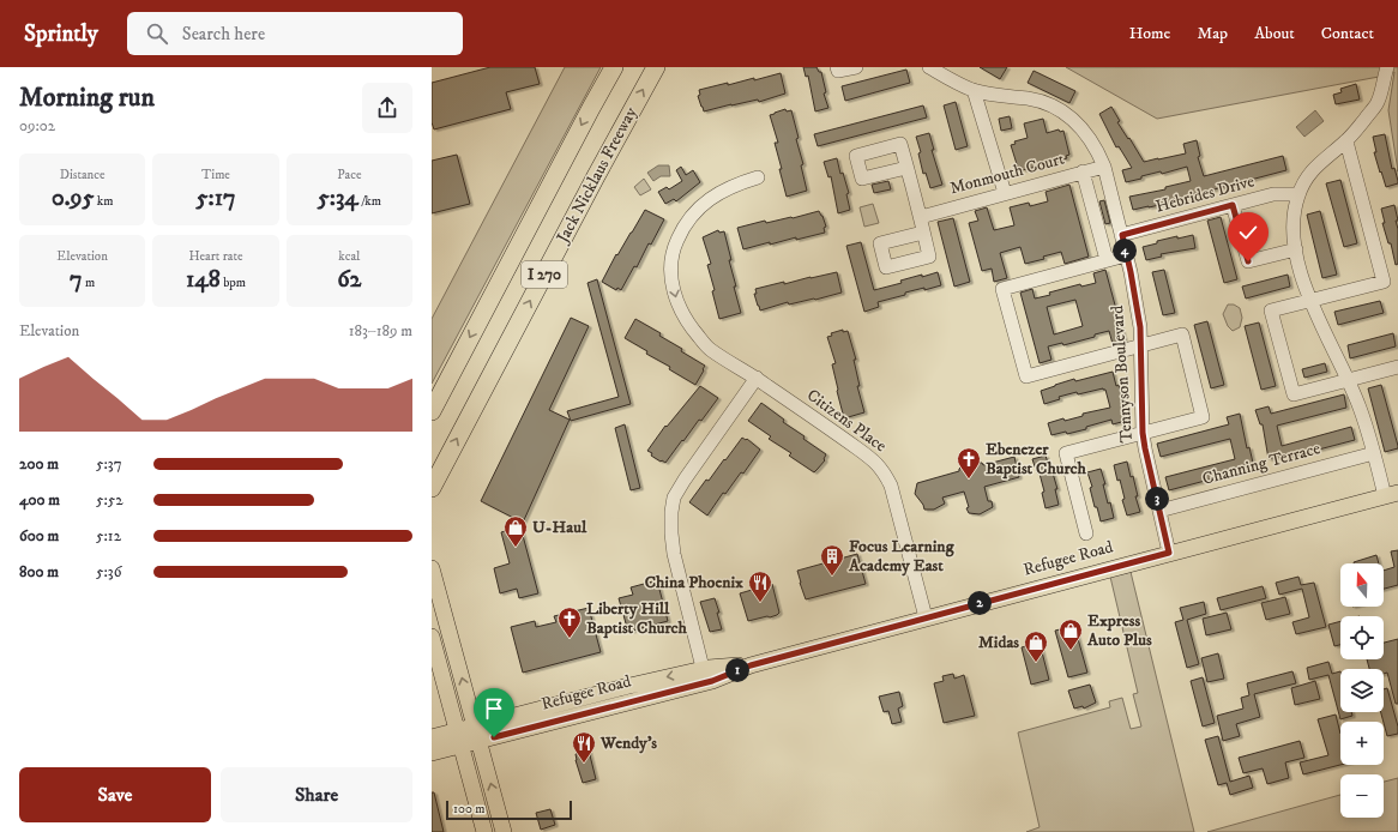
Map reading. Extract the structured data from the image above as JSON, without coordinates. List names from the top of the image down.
{
  "streets": {
    "highway": ["Jack Nicklaus Freeway", "I 270"],
    "main road": ["Refugee Road"],
    "street": [
      "Monmouth Court",
      "Hebrides Drive",
      "Tennyson Boulevard",
      "Citizens Place",
      "Channing Terrace"
    ]
  },
  "crossings": [
    ["Monmouth Court", "Tennyson Boulevard"],
    ["Hebrides Drive", "Tennyson Boulevard"],
    ["Tennyson Boulevard", "Channing Terrace"],
    ["Tennyson Boulevard", "Refugee Road"],
    ["Citizens Place", "Refugee Road"]
  ],
  "places": {
    "church": ["Ebenezer Baptist Church", "Liberty Hill Baptist Church"],
    "shop": ["U-Haul", "Express Auto Plus", "Midas"],
    "building": ["Focus Learning Academy East"],
    "restaurant": ["China Phoenix", "Wendy's"]
  },
  "scale_bar": "100 m",
  "north": "top",
  "page": {
    "header": "Sprintly",
    "search": "Search here",
    "nav": [
      "Home",
      "Map",
      "About",
      "Contact"
    ],
    "heading": ["Morning run", "09:02"],
    "stats": [
      ["Distance", "0.95 km"],
      ["Time", "5:17"],
      ["Pace", "5:34 /km"],
      ["Elevation", "7 m"],
      ["Heart rate", "148 bpm"],
      ["kcal", "62"]
    ],
    "pins": [
      "4",
      "3",
      "2",
      "1"
    ],
    "chart": ["Elevation", "183–189 m"],
    "list": [
      {
        "name": "200 m",
        "note": "5:37"
      },
      {
        "name": "400 m",
        "note": "5:52"
      },
      {
        "name": "600 m",
        "note": "5:12"
      },
      {
        "name": "800 m",
        "note": "5:36"
      }
    ],
    "map_buttons": ["+", "−"],
    "buttons": ["Save", "Share"],
    "scale": "100 m"
  }
}
